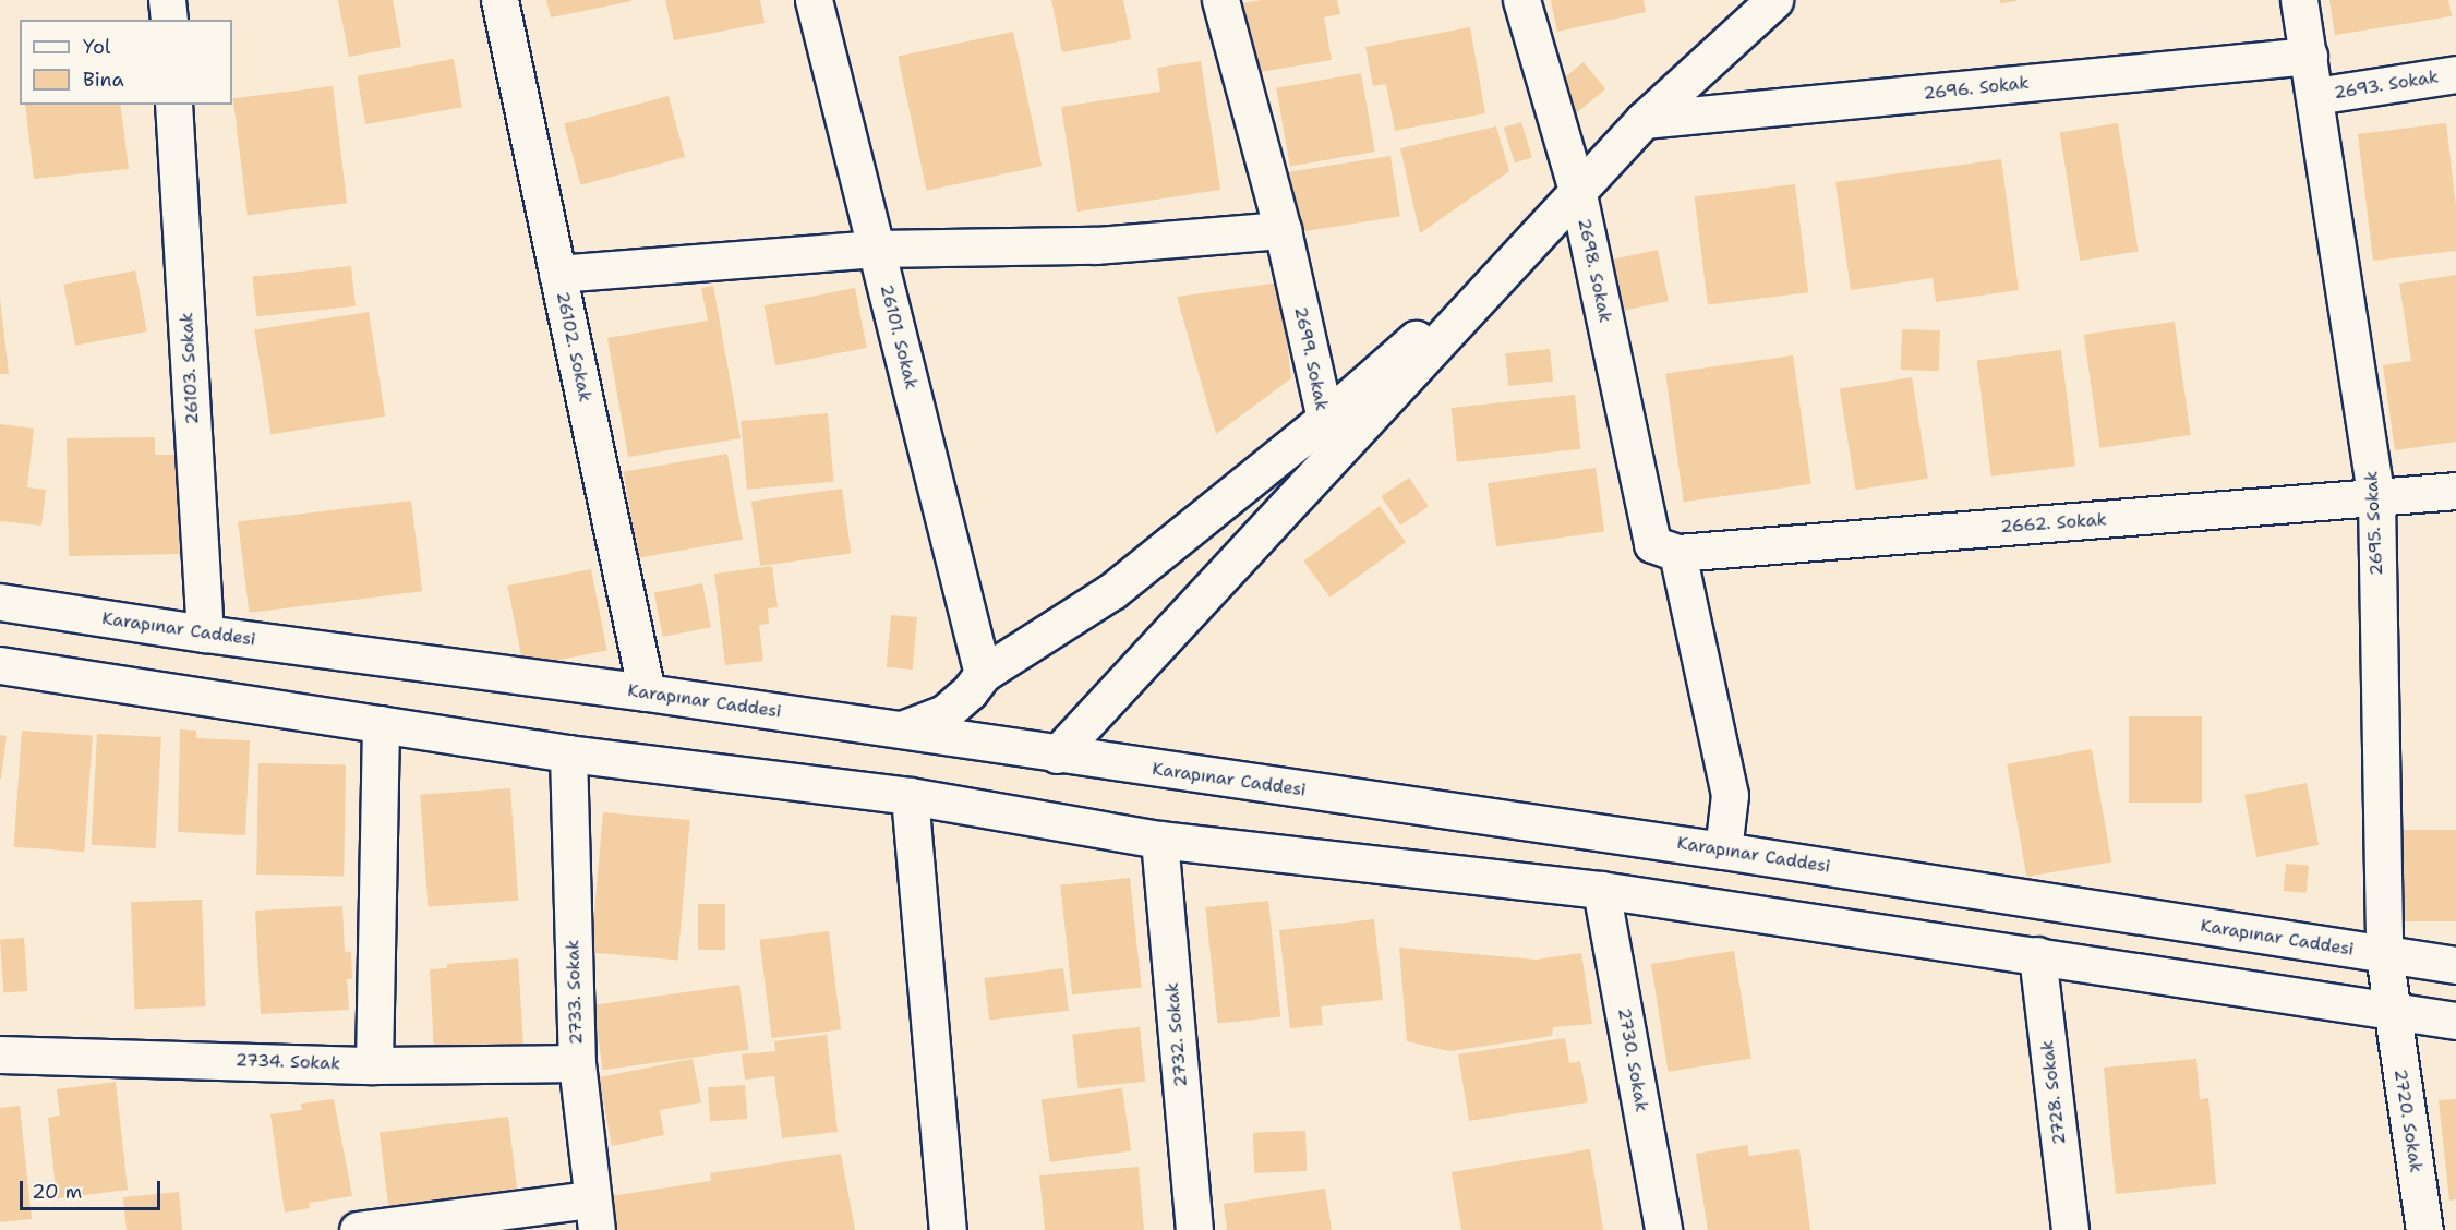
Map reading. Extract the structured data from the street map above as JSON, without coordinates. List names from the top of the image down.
{
  "streets": {
    "street": [
      "2693. Sokak",
      "2696. Sokak",
      "2698. Sokak",
      "26101. Sokak",
      "26102. Sokak",
      "2699. Sokak",
      "26103. Sokak",
      "2662. Sokak",
      "2695. Sokak",
      "Karapınar Caddesi",
      "2733. Sokak",
      "2732. Sokak",
      "2730. Sokak",
      "2734. Sokak",
      "2728. Sokak",
      "2720. Sokak"
    ]
  },
  "crossings": [
    ["2693. Sokak", "2695. Sokak"],
    ["2696. Sokak", "2695. Sokak"],
    ["2698. Sokak", "2662. Sokak"],
    ["2698. Sokak", "Karapınar Caddesi"],
    ["26101. Sokak", "2699. Sokak"],
    ["26102. Sokak", "Karapınar Caddesi"],
    ["2699. Sokak", "Karapınar Caddesi"],
    ["26103. Sokak", "Karapınar Caddesi"],
    ["2662. Sokak", "2695. Sokak"],
    ["2695. Sokak", "Karapınar Caddesi"],
    ["2695. Sokak", "2720. Sokak"],
    ["2733. Sokak", "2734. Sokak"]
  ],
  "legend": ["Yol", "Bina"],
  "scale_bar": "20 m"
}
